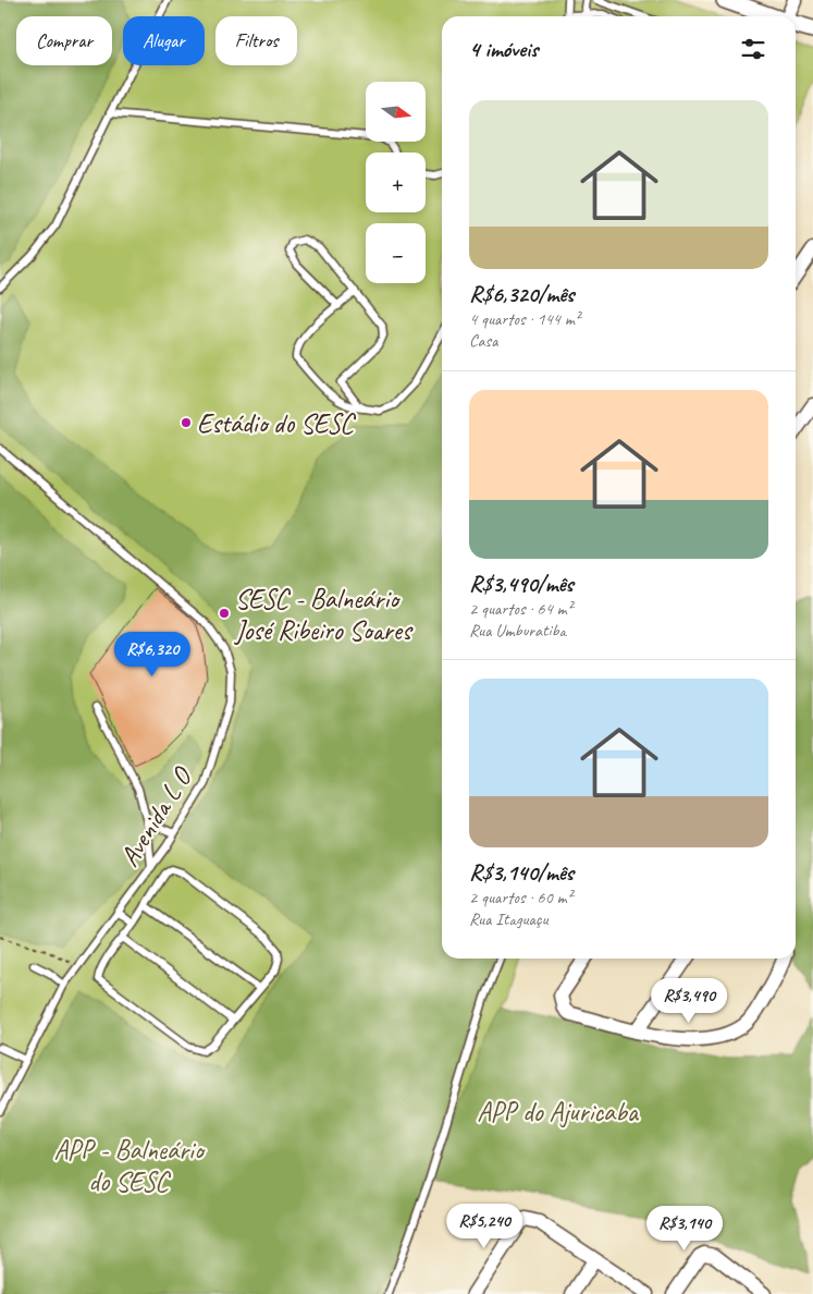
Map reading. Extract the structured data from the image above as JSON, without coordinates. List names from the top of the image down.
{
  "streets": {
    "lane": ["Avenida L O"]
  },
  "parks": ["APP do Ajuricaba", "APP - Balneário do SESC"],
  "places": ["Estádio do SESC", "SESC - Balneário José Ribeiro Soares"],
  "north": "right",
  "page": {
    "chip": ["Comprar", "Alugar", "Filtros"],
    "heading": "4 imóveis",
    "map_buttons": ["+", "−"],
    "list": [
      {
        "name": "R$6,320/mês",
        "note": "4 quartos · 144 m² · Casa"
      },
      {
        "name": "R$3,490/mês",
        "note": "2 quartos · 64 m² · Rua Umburatiba"
      },
      {
        "name": "R$3,140/mês",
        "note": "2 quartos · 60 m² · Rua Itaguaçu"
      }
    ],
    "price": [
      "R$6,320",
      "R$3,490",
      "R$5,240",
      "R$3,140"
    ]
  }
}
